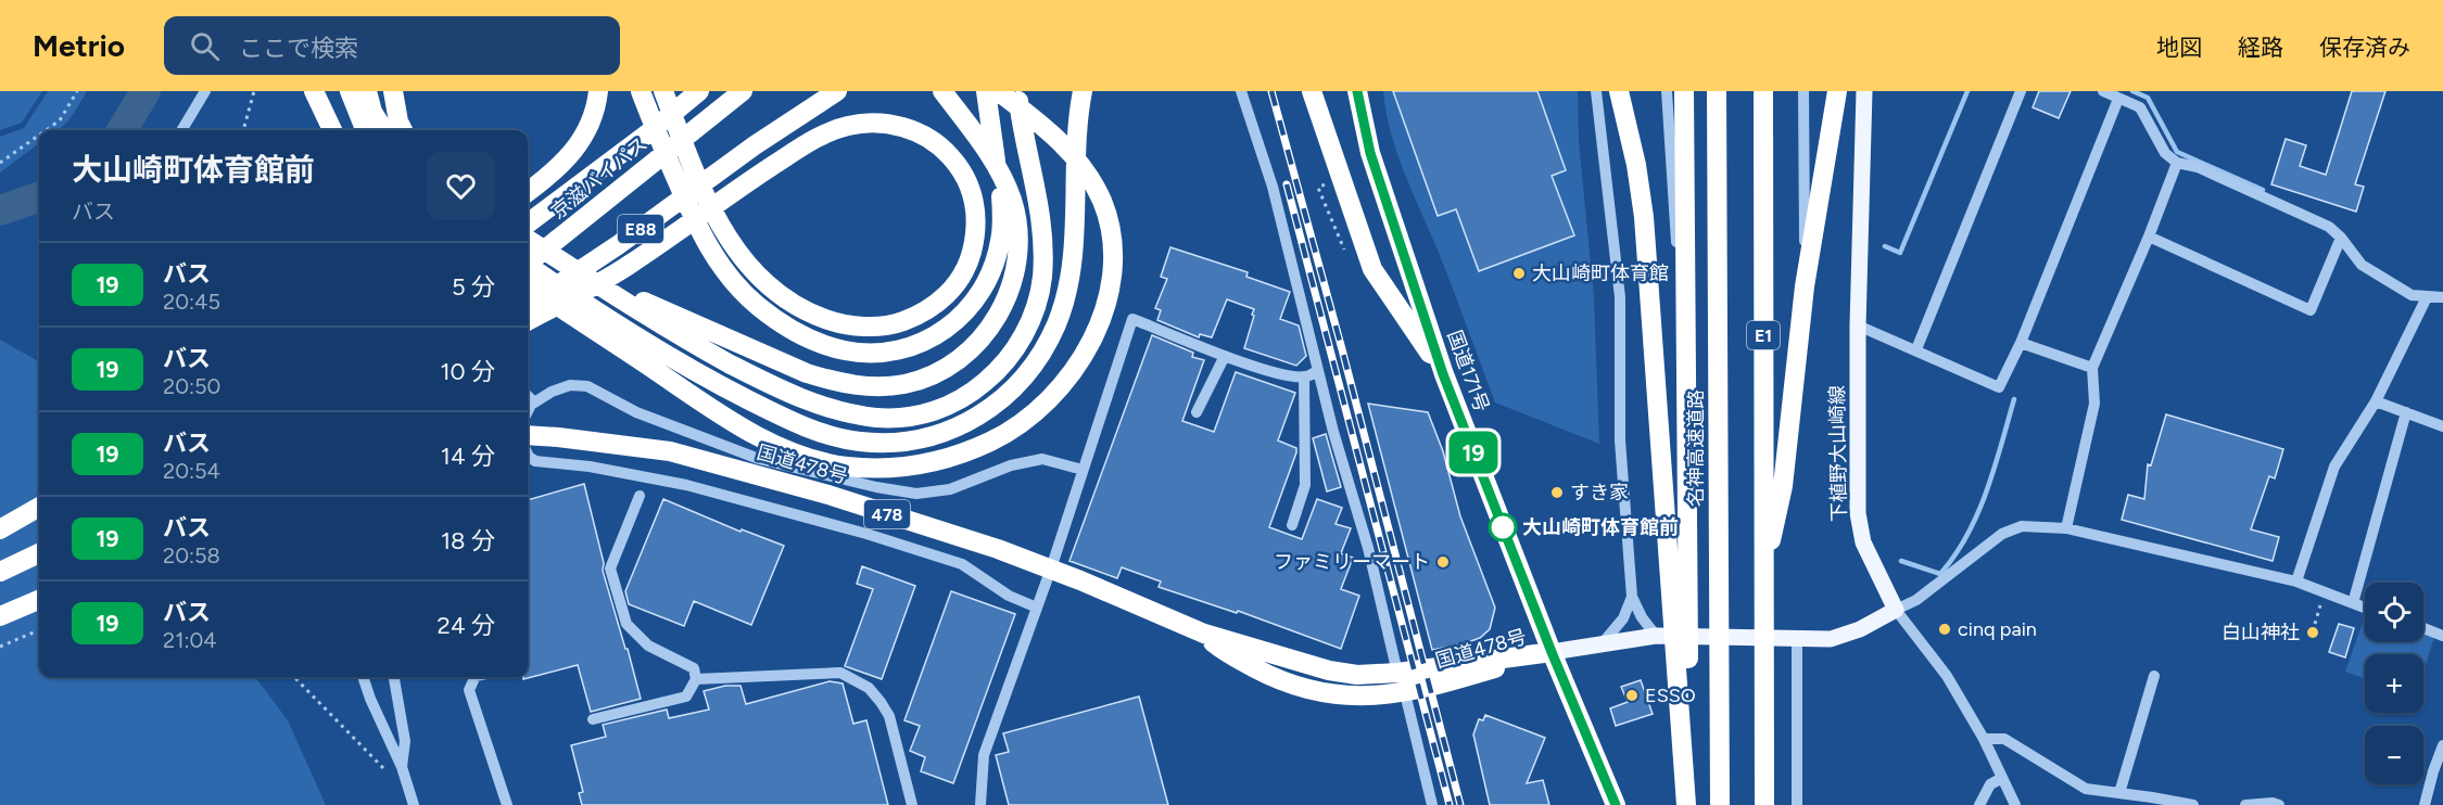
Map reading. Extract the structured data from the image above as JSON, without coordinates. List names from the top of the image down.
{
  "streets": {
    "highway": [
      "京滋バイパス",
      "E88",
      "E1",
      "国道171号",
      "名神高速道路",
      "国道478号",
      "478"
    ],
    "main road": ["下植野大山崎線"]
  },
  "crossings": [
    ["国道171号", "国道478号"]
  ],
  "places": [
    "大山崎町体育館",
    "すき家",
    "大山崎町体育館前",
    "ファミリーマート",
    "cinq pain",
    "白山神社",
    "ESSO"
  ],
  "lines": ["bus line 19"],
  "page": {
    "header": "Metrio",
    "search": "ここで検索",
    "nav": ["地図", "経路", "保存済み"],
    "on_map": "19",
    "heading": ["大山崎町体育館前", "バス"],
    "list": [
      {
        "mark": "19",
        "name": "バス",
        "note": "20:45",
        "value": "5 分"
      },
      {
        "mark": "19",
        "name": "バス",
        "note": "20:50",
        "value": "10 分"
      },
      {
        "mark": "19",
        "name": "バス",
        "note": "20:54",
        "value": "14 分"
      },
      {
        "mark": "19",
        "name": "バス",
        "note": "20:58",
        "value": "18 分"
      },
      {
        "mark": "19",
        "name": "バス",
        "note": "21:04",
        "value": "24 分"
      }
    ],
    "map_buttons": ["+", "−"]
  }
}
